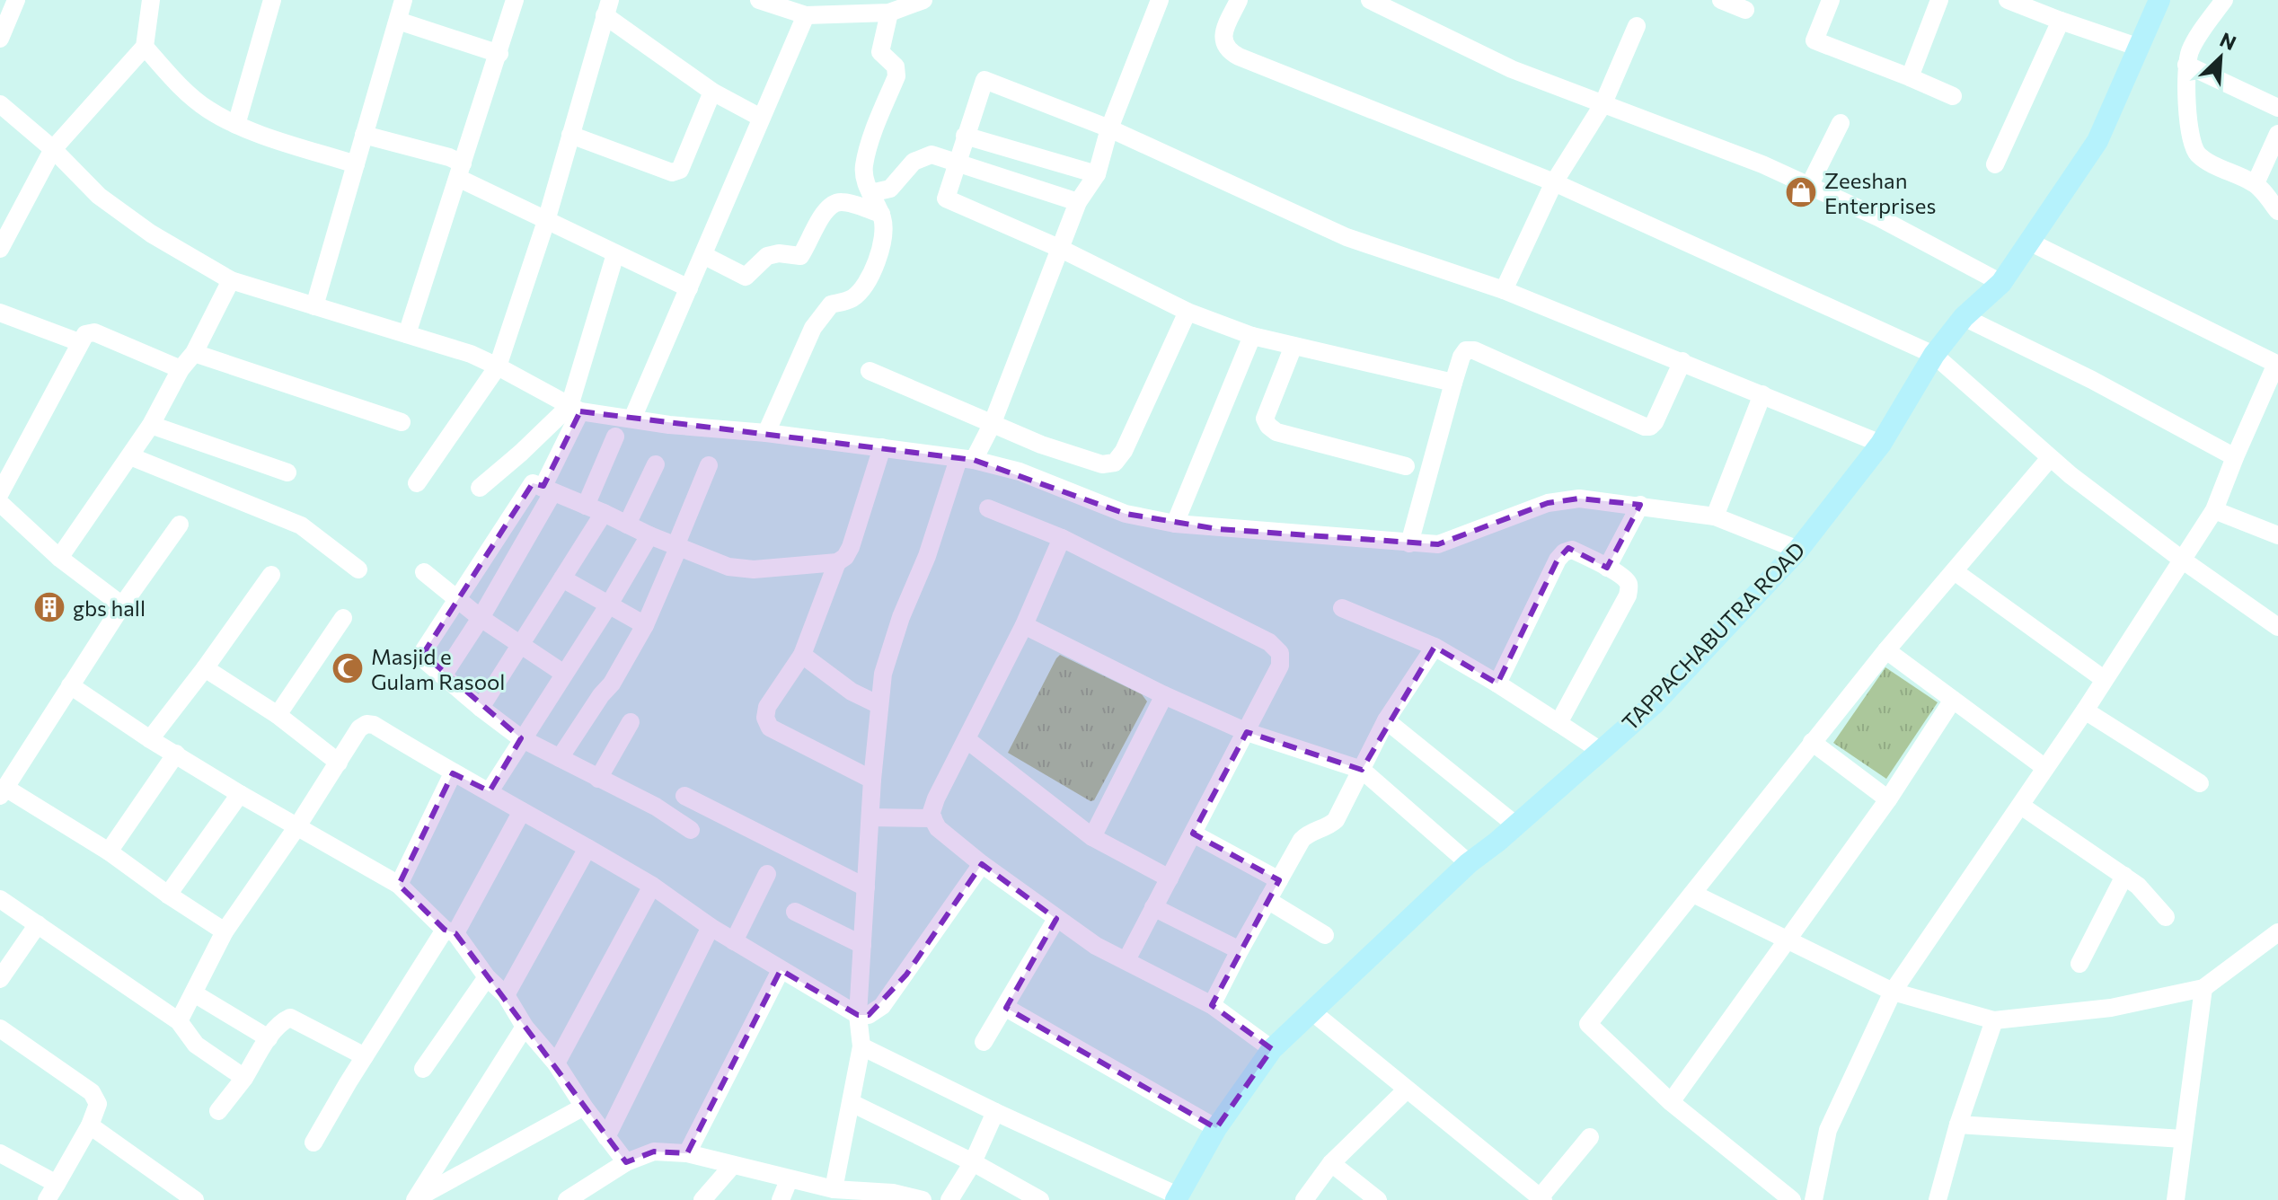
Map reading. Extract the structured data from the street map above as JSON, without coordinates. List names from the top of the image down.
{
  "streets": {
    "main road": ["TAPPACHABUTRA ROAD"]
  },
  "places": {
    "shop": ["Zeeshan Enterprises"],
    "building": ["gbs hall"],
    "mosque": ["Masjid e Gulam Rasool"]
  },
  "north": "top right"
}
